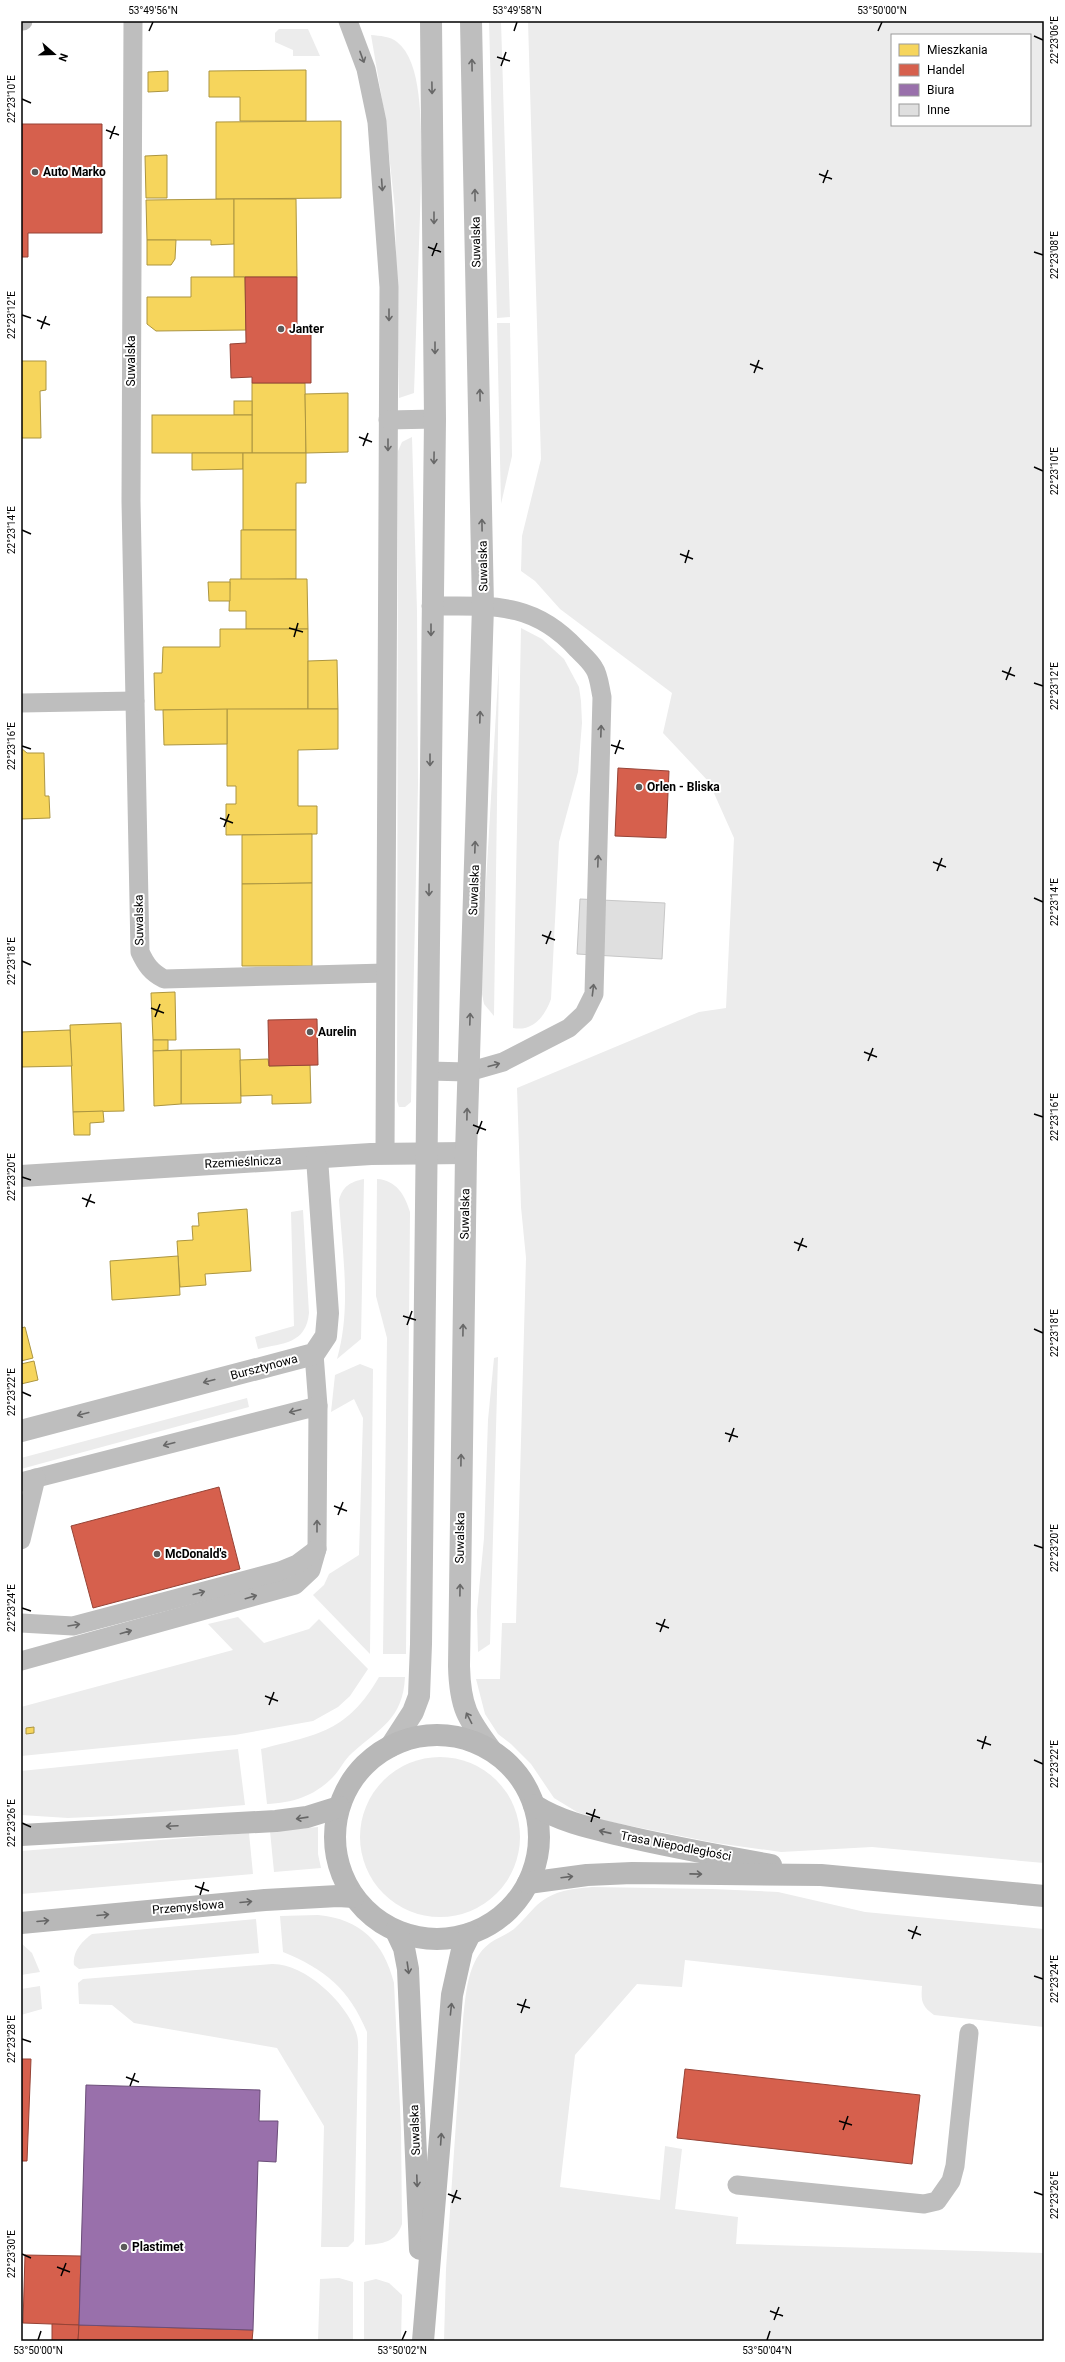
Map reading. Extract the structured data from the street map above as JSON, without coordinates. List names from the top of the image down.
{
  "streets": {
    "main road": ["Suwalska", "Trasa Niepodległości", "Przemysłowa"],
    "street": ["Rzemieślnicza", "Bursztynowa"]
  },
  "crossings": [
    ["Suwalska", "Rzemieślnicza"],
    ["Rzemieślnicza", "Bursztynowa"]
  ],
  "one_way": ["Bursztynowa"],
  "places": [
    "Auto Marko",
    "Janter",
    "Orlen - Bliska",
    "Aurelin",
    "McDonald's",
    "Plastimet"
  ],
  "legend": [
    "Mieszkania",
    "Handel",
    "Biura",
    "Inne"
  ],
  "north": "right",
  "coordinates": [
    "53°49'56\"N",
    "53°49'58\"N",
    "53°50'00\"N",
    "22°23'06\"E",
    "22°23'10\"E",
    "22°23'08\"E",
    "22°23'12\"E",
    "22°23'14\"E",
    "22°23'16\"E",
    "22°23'18\"E",
    "22°23'20\"E",
    "22°23'22\"E",
    "22°23'24\"E",
    "22°23'26\"E",
    "22°23'28\"E",
    "22°23'30\"E",
    "53°50'02\"N",
    "53°50'04\"N"
  ]
}
